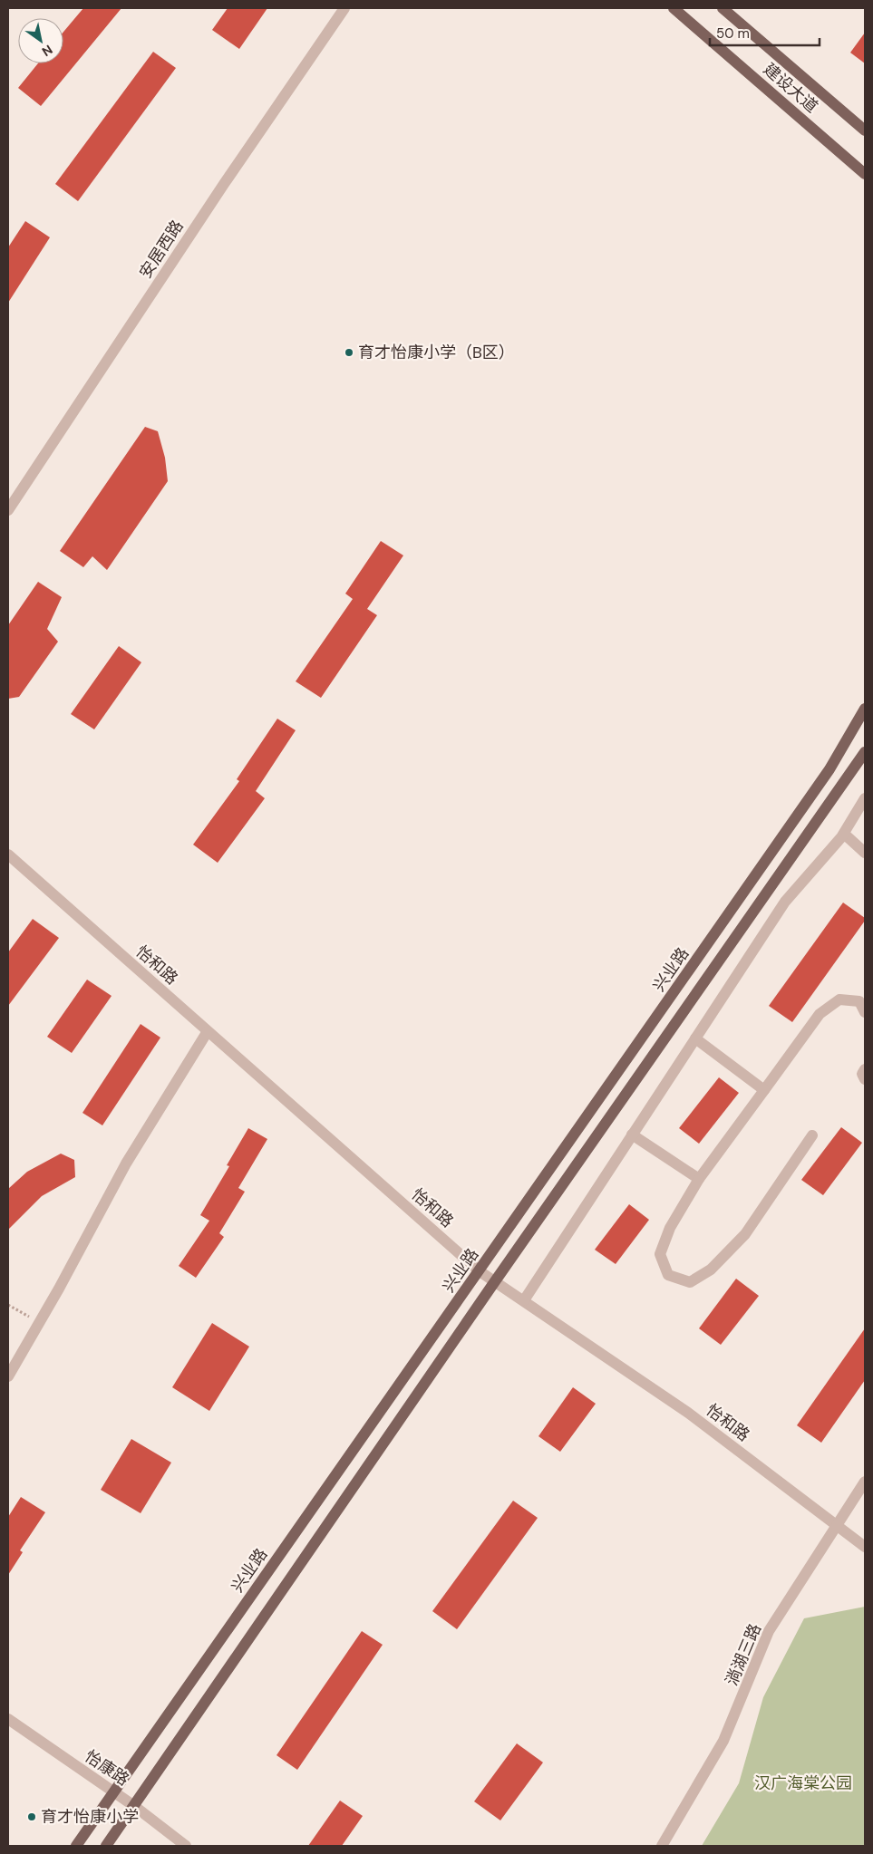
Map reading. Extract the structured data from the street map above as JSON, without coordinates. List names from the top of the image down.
{
  "streets": {
    "main road": ["建设大道", "兴业路"],
    "street": [
      "安居西路",
      "怡和路",
      "淌湖三路",
      "怡康路"
    ]
  },
  "crossings": [
    ["怡和路", "兴业路"],
    ["怡和路", "淌湖三路"],
    ["兴业路", "怡康路"]
  ],
  "parks": ["汉广海棠公园"],
  "places": ["育才怡康小学（B区）", "育才怡康小学"],
  "scale_bar": "50 m",
  "north": "bottom right"
}
